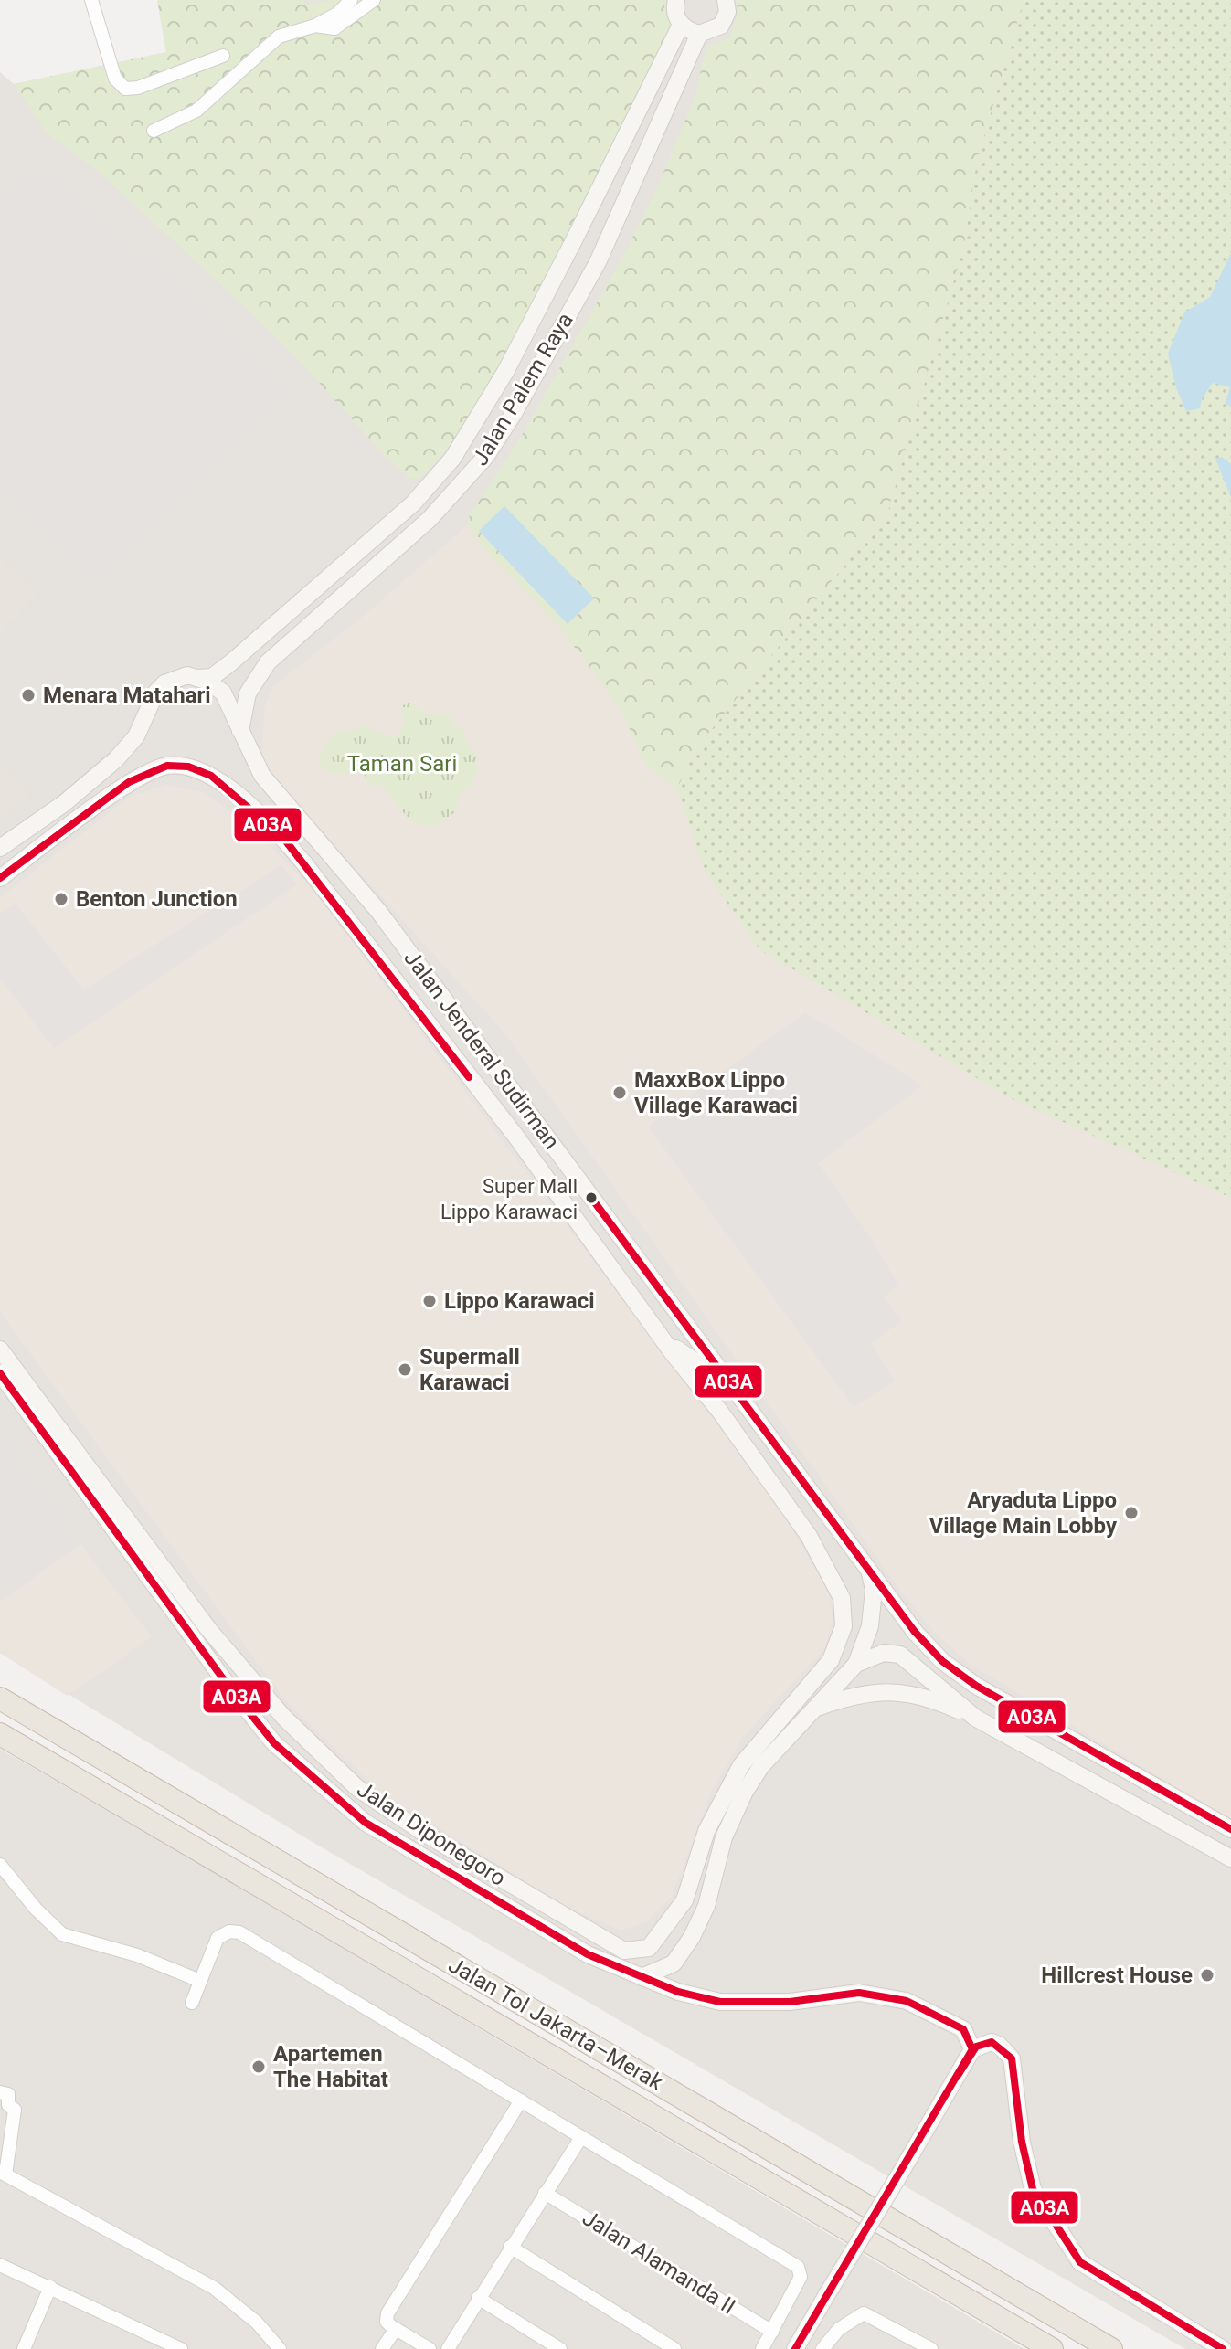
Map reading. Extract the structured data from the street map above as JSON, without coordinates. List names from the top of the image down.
{
  "streets": {
    "highway": ["Jalan Tol Jakarta–Merak"],
    "street": [
      "Jalan Palem Raya",
      "Jalan Jenderal Sudirman",
      "Jalan Diponegoro",
      "Jalan Alamanda II"
    ]
  },
  "crossings": [
    ["Jalan Palem Raya", "Jalan Jenderal Sudirman"],
    ["Jalan Jenderal Sudirman", "Jalan Diponegoro"]
  ],
  "parks": ["Taman Sari"],
  "places": [
    "Menara Matahari",
    "Benton Junction",
    "MaxxBox Lippo Village Karawaci",
    "Super Mall Lippo Karawaci",
    "Lippo Karawaci",
    "Supermall Karawaci",
    "Aryaduta Lippo Village Main Lobby",
    "Hillcrest House",
    "Apartemen The Habitat"
  ],
  "lines": ["transit line A03A"]
}
